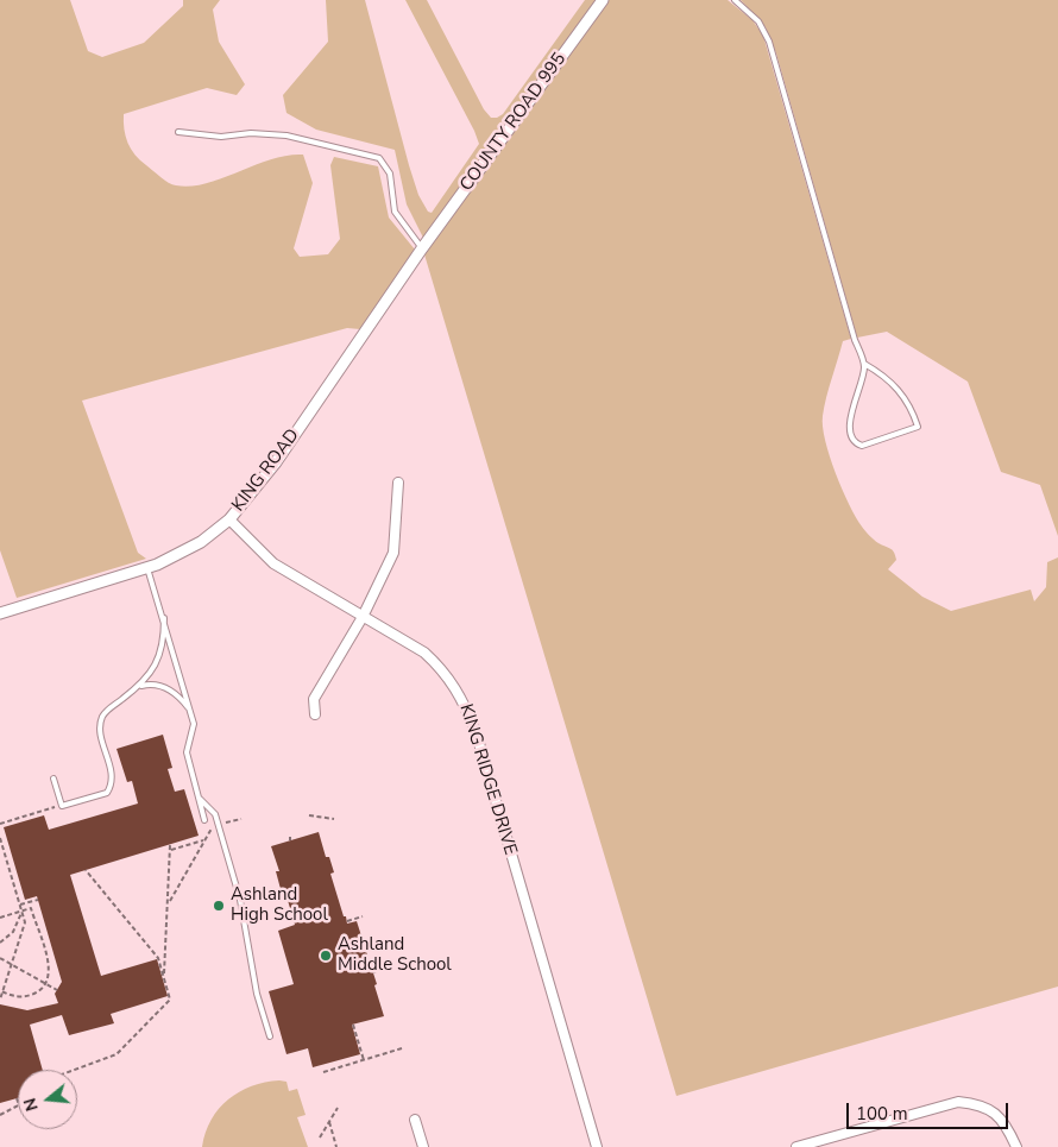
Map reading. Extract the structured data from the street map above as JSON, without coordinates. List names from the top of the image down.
{
  "streets": {
    "street": ["COUNTY ROAD 995", "KING ROAD", "KING RIDGE DRIVE"]
  },
  "crossings": [
    ["COUNTY ROAD 995", "KING ROAD"],
    ["KING ROAD", "KING RIDGE DRIVE"]
  ],
  "places": ["Ashland High School", "Ashland Middle School"],
  "scale_bar": "100 m",
  "north": "left"
}
